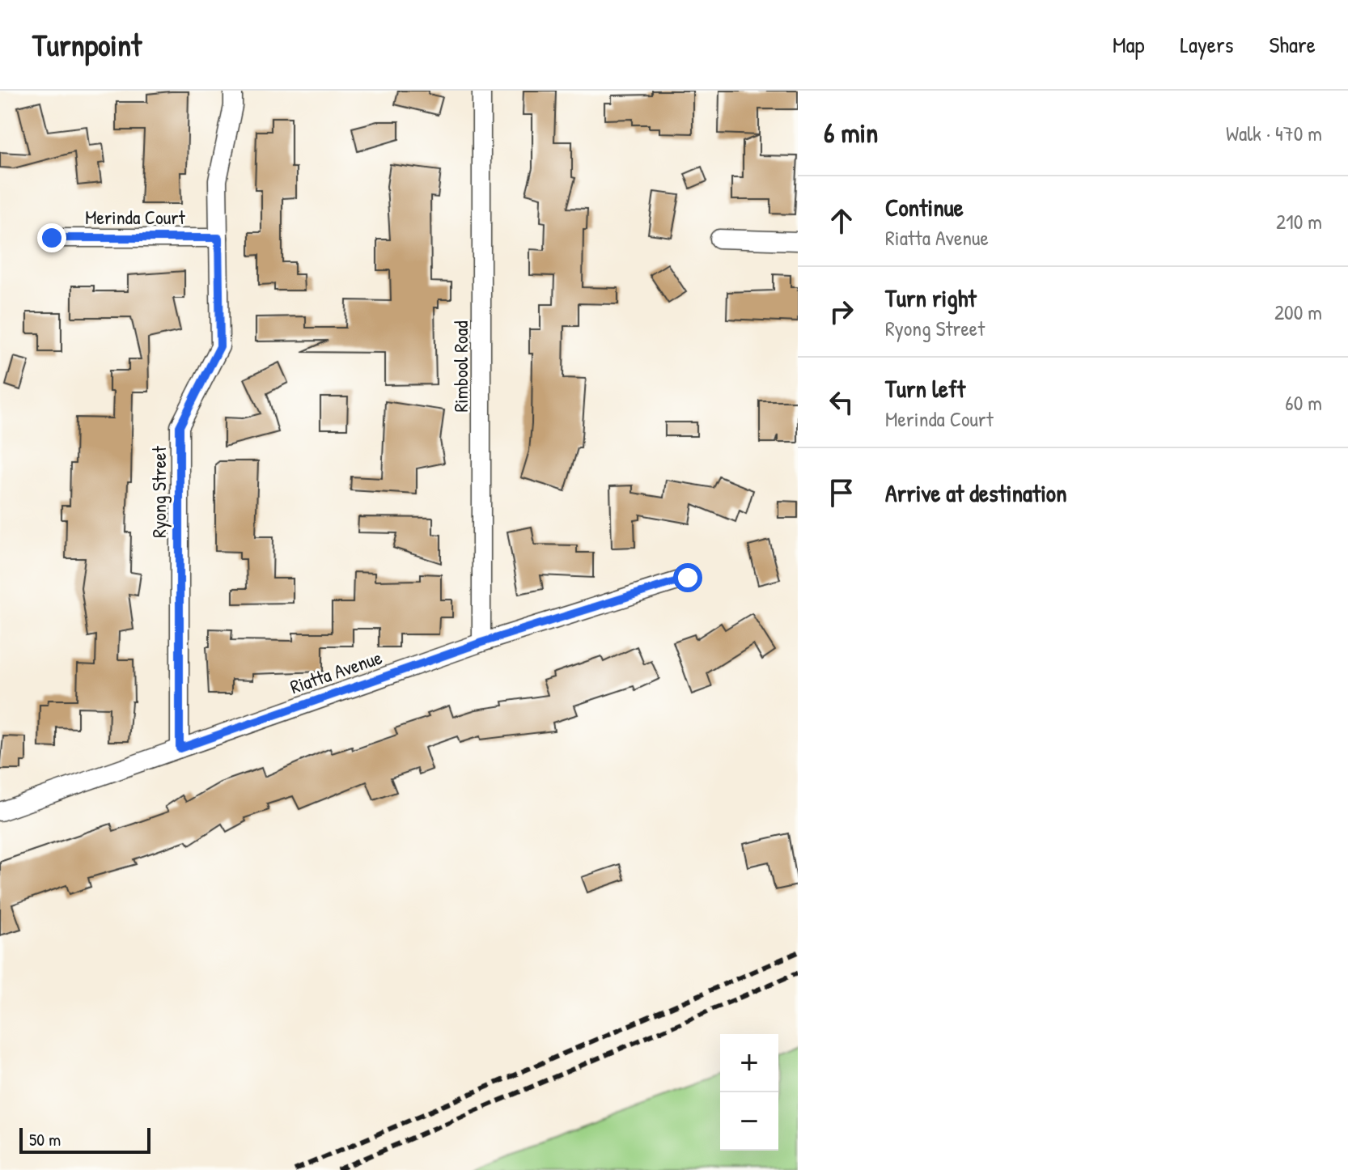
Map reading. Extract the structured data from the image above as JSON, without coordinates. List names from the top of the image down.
{
  "streets": {
    "street": [
      "Merinda Court",
      "Rimbool Road",
      "Ryong Street",
      "Riatta Avenue"
    ]
  },
  "crossings": [
    ["Merinda Court", "Ryong Street"],
    ["Rimbool Road", "Riatta Avenue"],
    ["Ryong Street", "Riatta Avenue"]
  ],
  "scale_bar": "50 m",
  "page": {
    "header": "Turnpoint",
    "nav": ["Map", "Layers", "Share"],
    "heading": ["6 min", "Walk · 470 m"],
    "list": [
      ["Continue", "Riatta Avenue", "210 m"],
      ["Turn right", "Ryong Street", "200 m"],
      ["Turn left", "Merinda Court", "60 m"],
      "Arrive at destination"
    ],
    "map_buttons": ["+", "−"],
    "scale": "50 m"
  }
}
